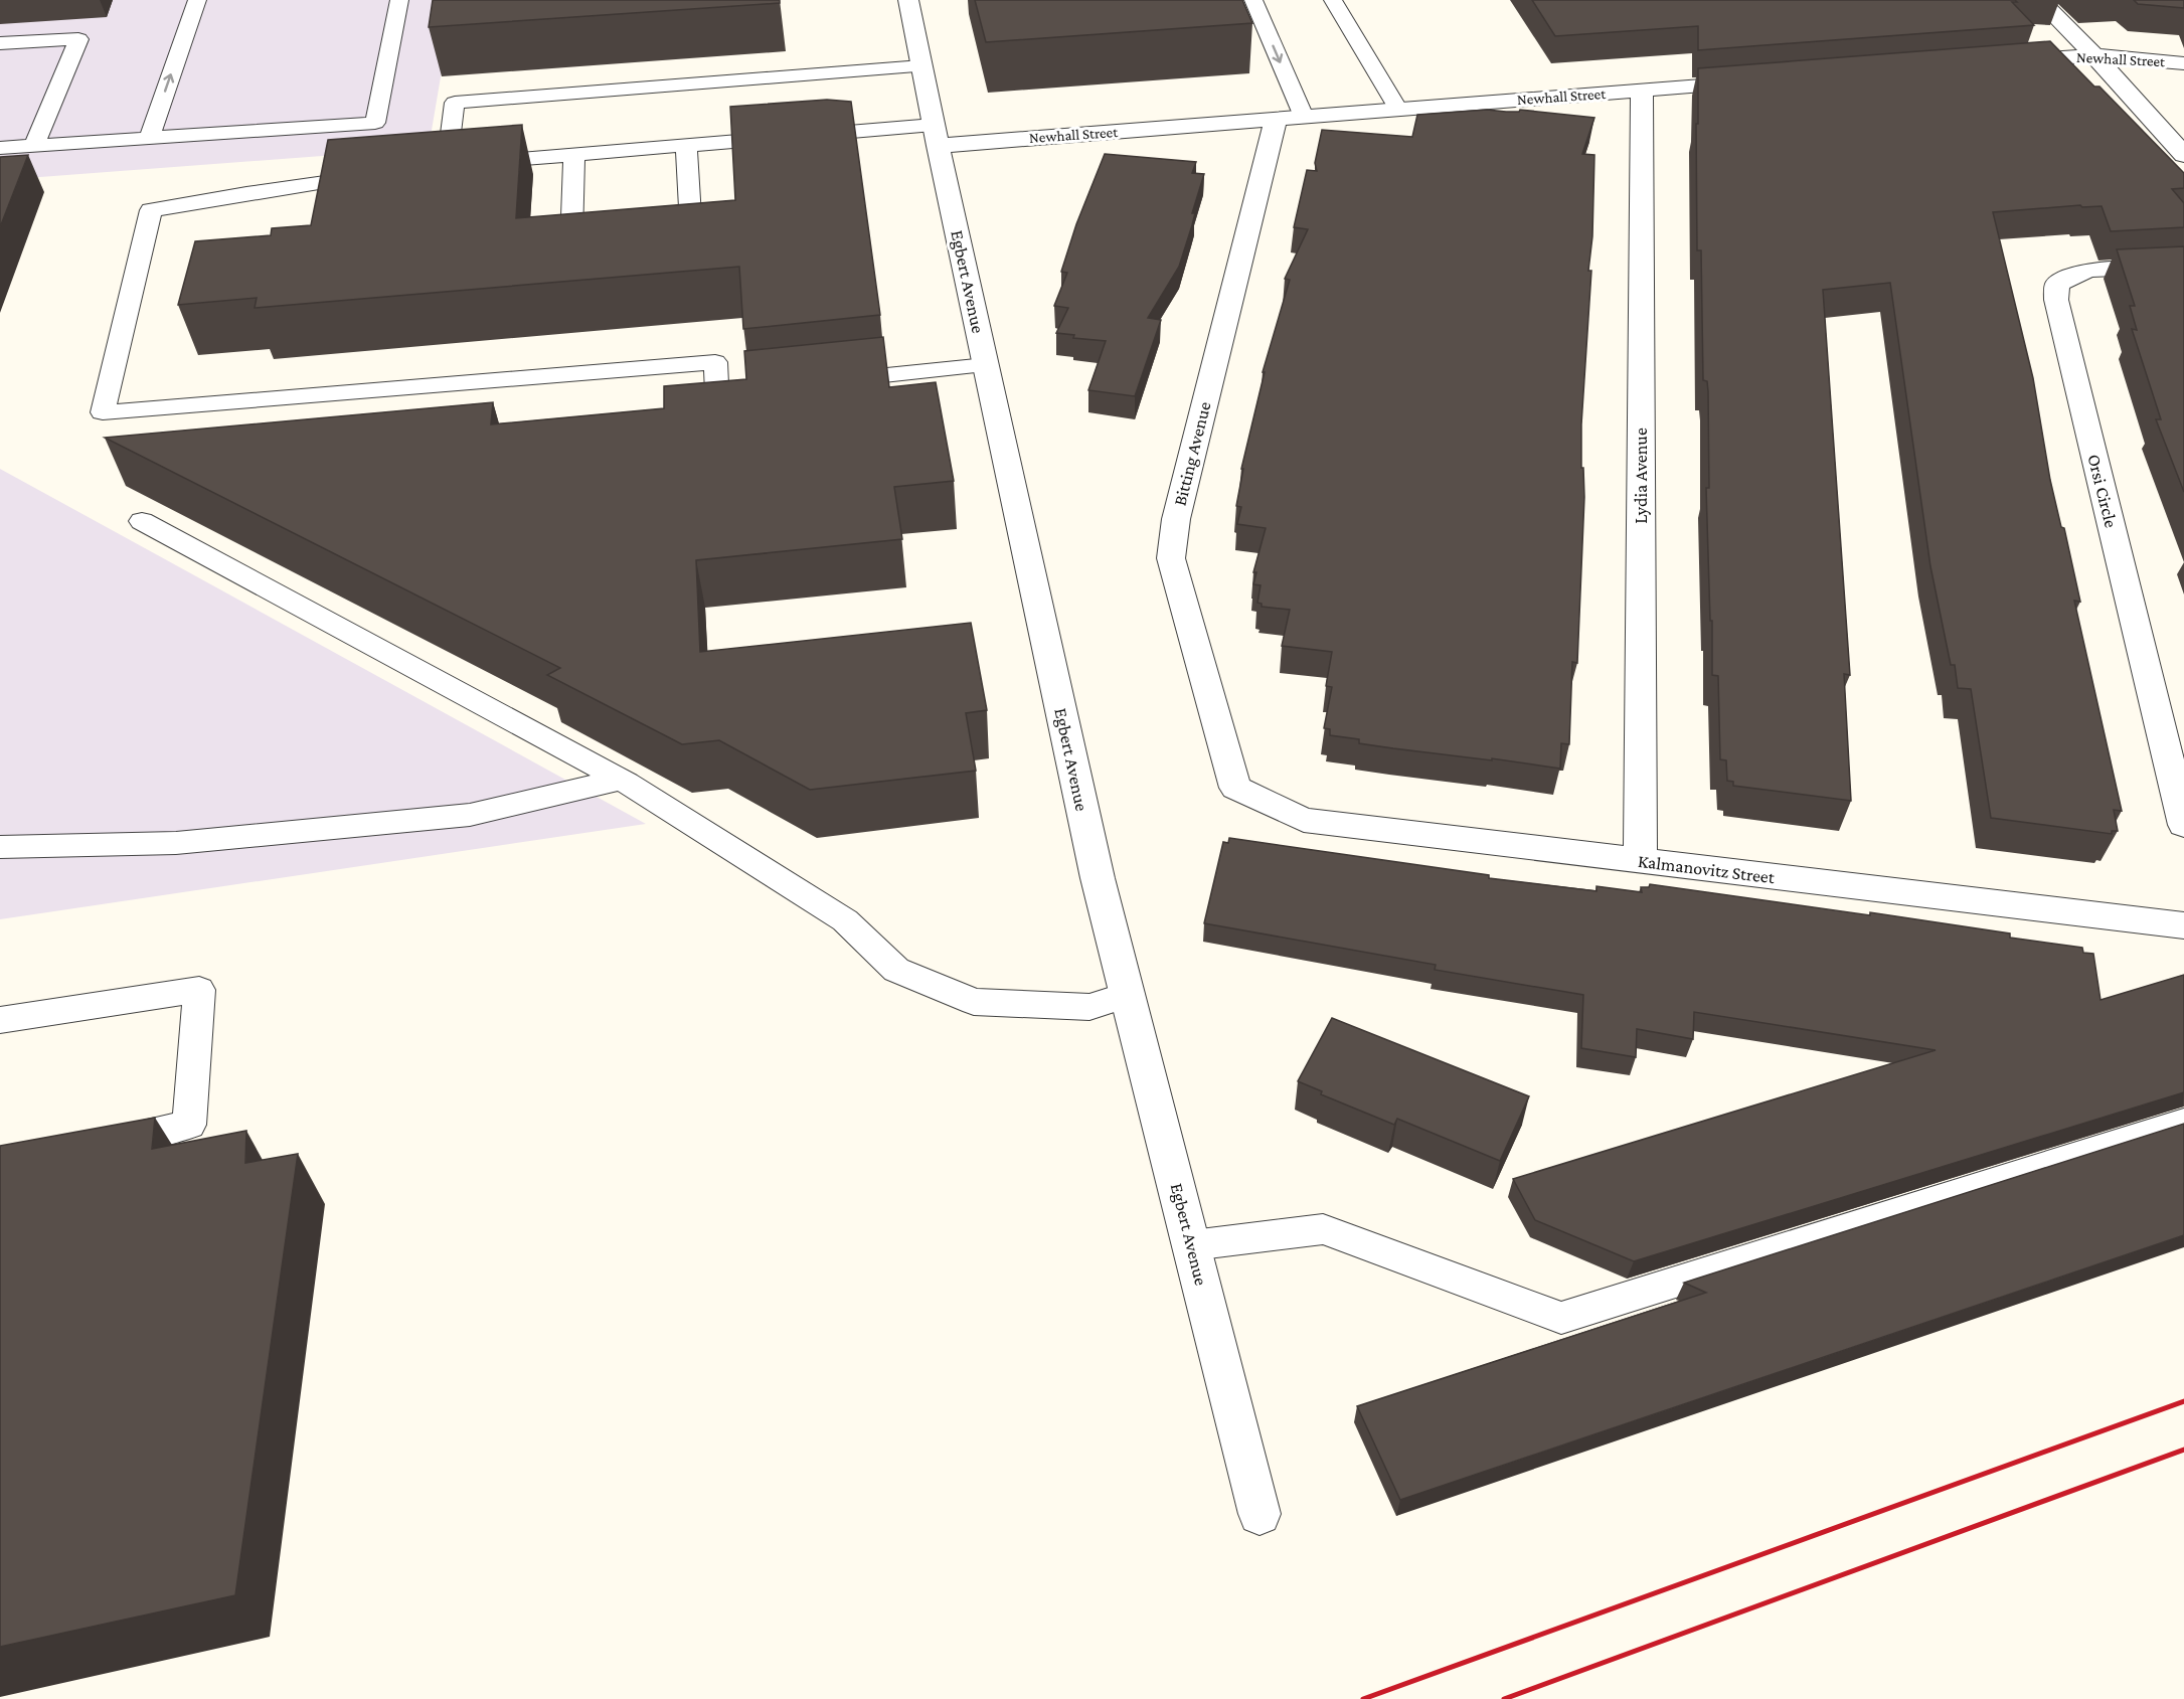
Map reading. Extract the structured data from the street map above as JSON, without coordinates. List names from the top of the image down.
{
  "streets": {
    "street": [
      "Newhall Street",
      "Egbert Avenue",
      "Bitting Avenue",
      "Lydia Avenue",
      "Orsi Circle",
      "Kalmanovitz Street"
    ]
  },
  "crossings": [
    ["Newhall Street", "Egbert Avenue"],
    ["Newhall Street", "Bitting Avenue"],
    ["Newhall Street", "Lydia Avenue"],
    ["Bitting Avenue", "Kalmanovitz Street"],
    ["Lydia Avenue", "Kalmanovitz Street"]
  ]
}
